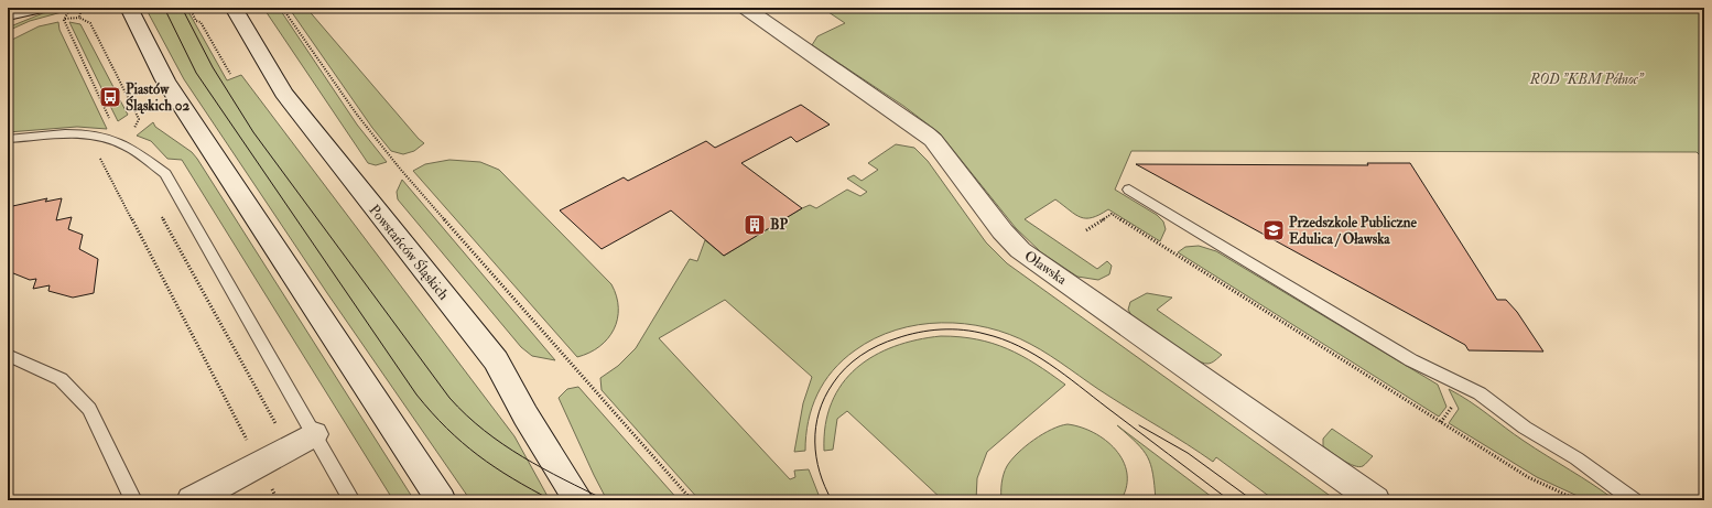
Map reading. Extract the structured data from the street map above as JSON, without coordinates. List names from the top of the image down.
{
  "streets": {
    "main road": ["Powstańców Śląskich", "Oławska"]
  },
  "parks": ["ROD \"KBM Północ\""],
  "places": {
    "bus stop": ["Piastów Śląskich 02"],
    "building": ["BP"],
    "school or university": ["Przedszkole Publiczne Edulica / Oławska"]
  }
}
